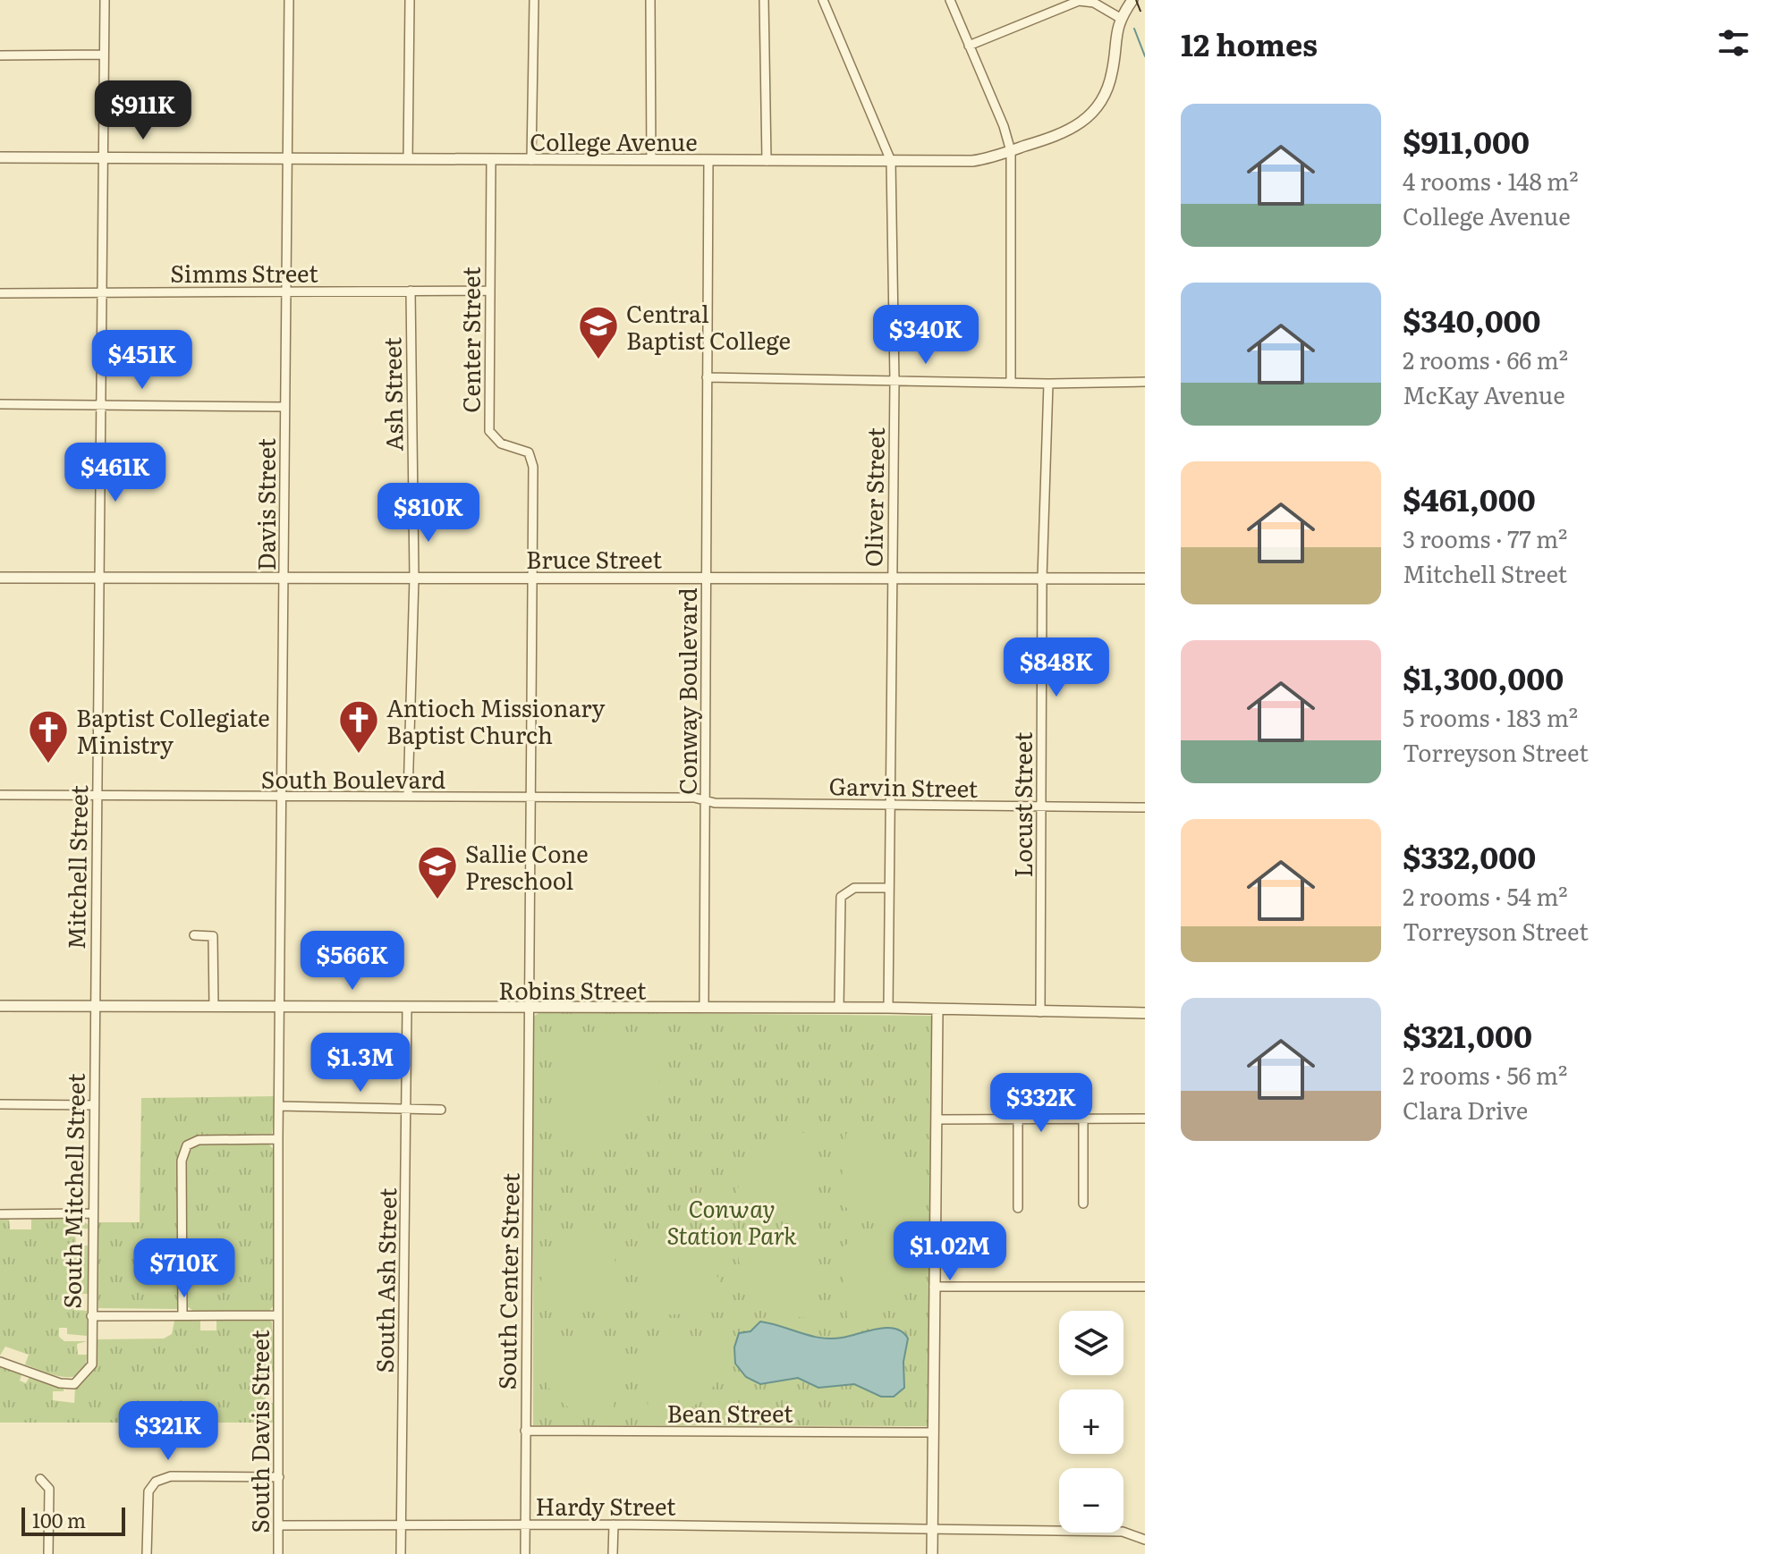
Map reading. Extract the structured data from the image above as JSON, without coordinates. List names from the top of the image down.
{
  "streets": {
    "street": [
      "College Avenue",
      "Simms Street",
      "Center Street",
      "Ash Street",
      "Oliver Street",
      "Davis Street",
      "Bruce Street",
      "Conway Boulevard",
      "South Boulevard",
      "Garvin Street",
      "Locust Street",
      "Mitchell Street",
      "Robins Street",
      "South Mitchell Street",
      "South Ash Street",
      "South Center Street",
      "Bean Street",
      "South Davis Street",
      "Hardy Street"
    ]
  },
  "crossings": [
    ["College Avenue", "Center Street"],
    ["College Avenue", "Oliver Street"],
    ["College Avenue", "Davis Street"],
    ["College Avenue", "Conway Boulevard"],
    ["College Avenue", "Mitchell Street"],
    ["Simms Street", "Center Street"],
    ["Simms Street", "Ash Street"],
    ["Simms Street", "Davis Street"],
    ["Simms Street", "Mitchell Street"],
    ["Center Street", "Bruce Street"],
    ["Center Street", "South Boulevard"],
    ["Center Street", "Robins Street"],
    ["Center Street", "South Center Street"],
    ["Ash Street", "Bruce Street"],
    ["Ash Street", "South Boulevard"],
    ["Oliver Street", "Bruce Street"],
    ["Oliver Street", "Garvin Street"],
    ["Oliver Street", "Robins Street"],
    ["Davis Street", "Bruce Street"],
    ["Davis Street", "South Boulevard"],
    ["Davis Street", "Robins Street"],
    ["Davis Street", "South Davis Street"],
    ["Bruce Street", "Conway Boulevard"],
    ["Bruce Street", "Locust Street"],
    ["Bruce Street", "Mitchell Street"],
    ["Conway Boulevard", "South Boulevard"],
    ["Conway Boulevard", "Garvin Street"],
    ["Conway Boulevard", "Robins Street"],
    ["South Boulevard", "Garvin Street"],
    ["South Boulevard", "Mitchell Street"],
    ["Garvin Street", "Locust Street"],
    ["Locust Street", "Robins Street"],
    ["Mitchell Street", "Robins Street"],
    ["Mitchell Street", "South Mitchell Street"],
    ["Robins Street", "South Mitchell Street"],
    ["Robins Street", "South Ash Street"],
    ["Robins Street", "South Center Street"],
    ["Robins Street", "South Davis Street"],
    ["South Ash Street", "Hardy Street"],
    ["South Center Street", "Bean Street"],
    ["South Center Street", "Hardy Street"],
    ["South Davis Street", "Hardy Street"]
  ],
  "parks": ["Conway Station Park"],
  "places": {
    "school or university": ["Central Baptist College", "Sallie Cone Preschool"],
    "church": ["Antioch Missionary Baptist Church", "Baptist Collegiate Ministry"]
  },
  "scale_bar": "100 m",
  "page": {
    "heading": "12 homes",
    "price": [
      "$911K",
      "$340K",
      "$451K",
      "$461K",
      "$810K",
      "$848K",
      "$566K",
      "$1.3M",
      "$332K",
      "$1.02M",
      "$710K",
      "$321K"
    ],
    "list": [
      {
        "name": "$911,000",
        "note": "4 rooms · 148 m² · College Avenue"
      },
      {
        "name": "$340,000",
        "note": "2 rooms · 66 m² · McKay Avenue"
      },
      {
        "name": "$461,000",
        "note": "3 rooms · 77 m² · Mitchell Street"
      },
      {
        "name": "$1,300,000",
        "note": "5 rooms · 183 m² · Torreyson Street"
      },
      {
        "name": "$332,000",
        "note": "2 rooms · 54 m² · Torreyson Street"
      },
      {
        "name": "$321,000",
        "note": "2 rooms · 56 m² · Clara Drive"
      }
    ],
    "map_buttons": ["+", "−"],
    "scale": "100 m"
  }
}
